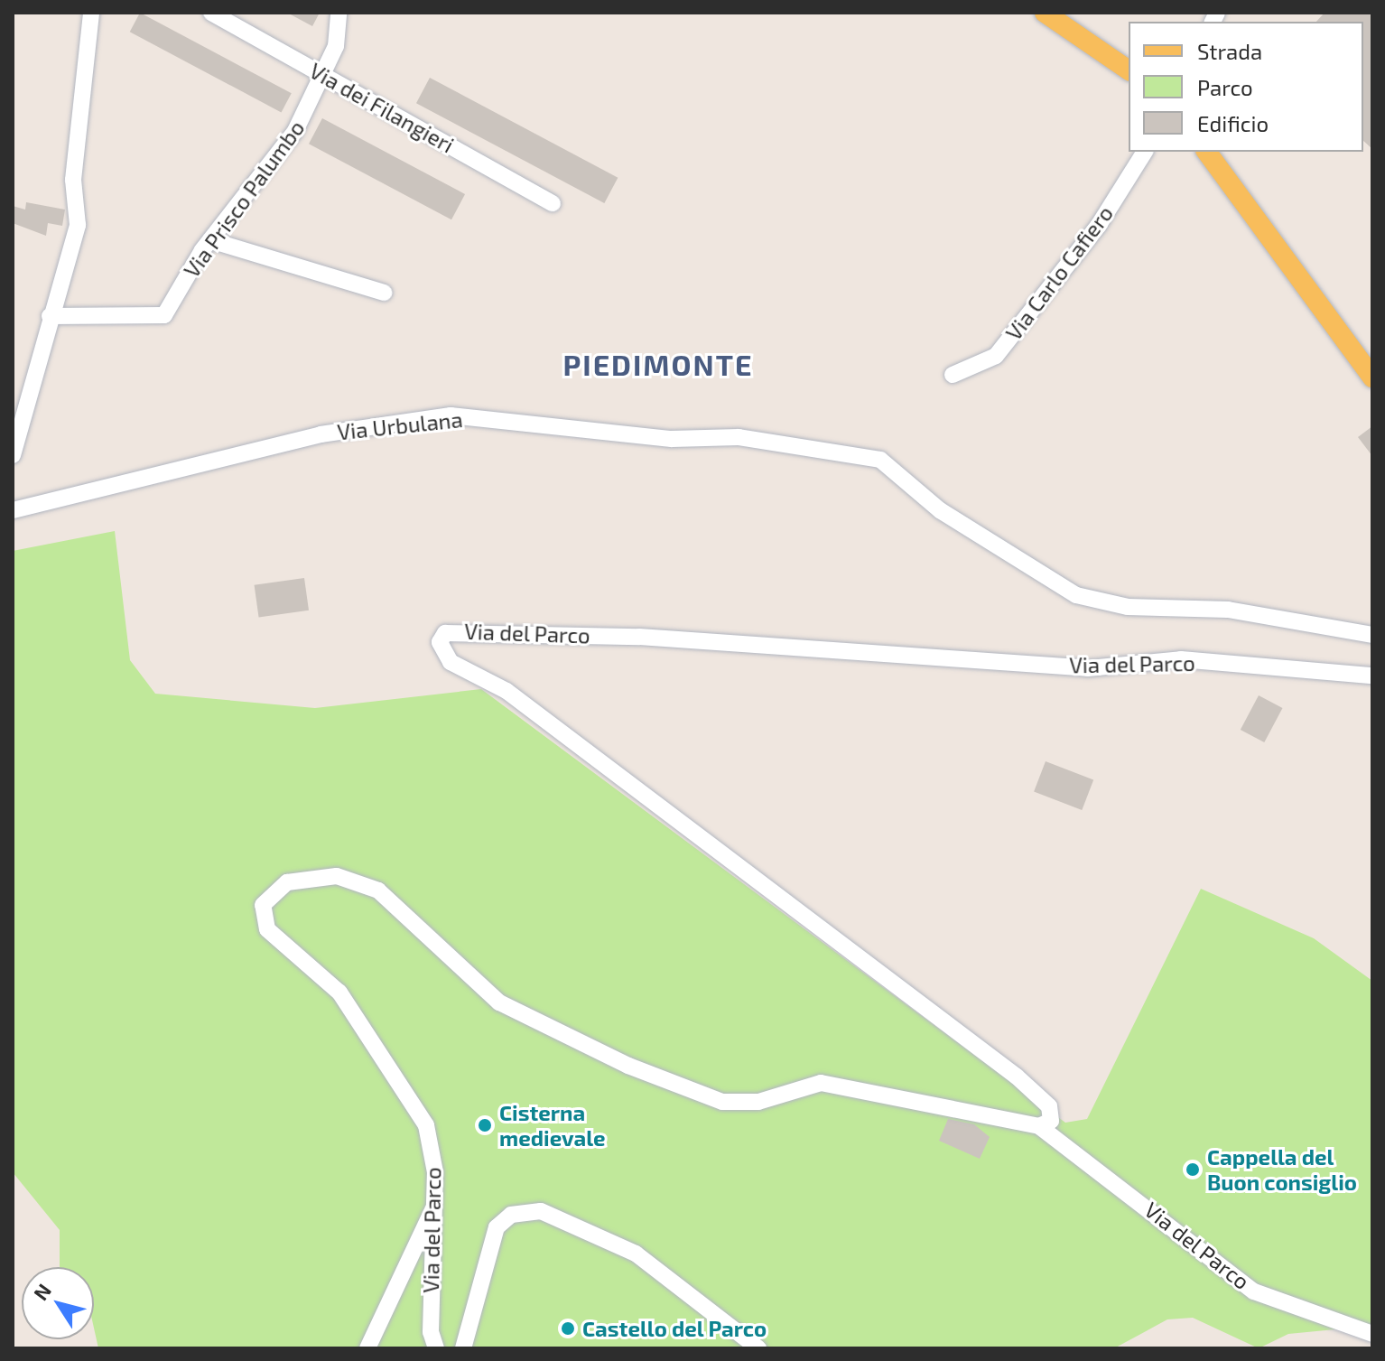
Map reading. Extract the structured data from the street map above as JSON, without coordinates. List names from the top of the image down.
{
  "streets": {
    "street": [
      "Via dei Filangieri",
      "Via Prisco Palumbo",
      "Via Carlo Cafiero",
      "Via Urbulana",
      "Via del Parco"
    ]
  },
  "crossings": [
    ["Via dei Filangieri", "Via Prisco Palumbo"]
  ],
  "districts": ["PIEDIMONTE"],
  "places": ["Cisterna medievale", "Cappella del Buon consiglio", "Castello del Parco"],
  "legend": ["Strada", "Parco", "Edificio"],
  "north": "top left"
}
